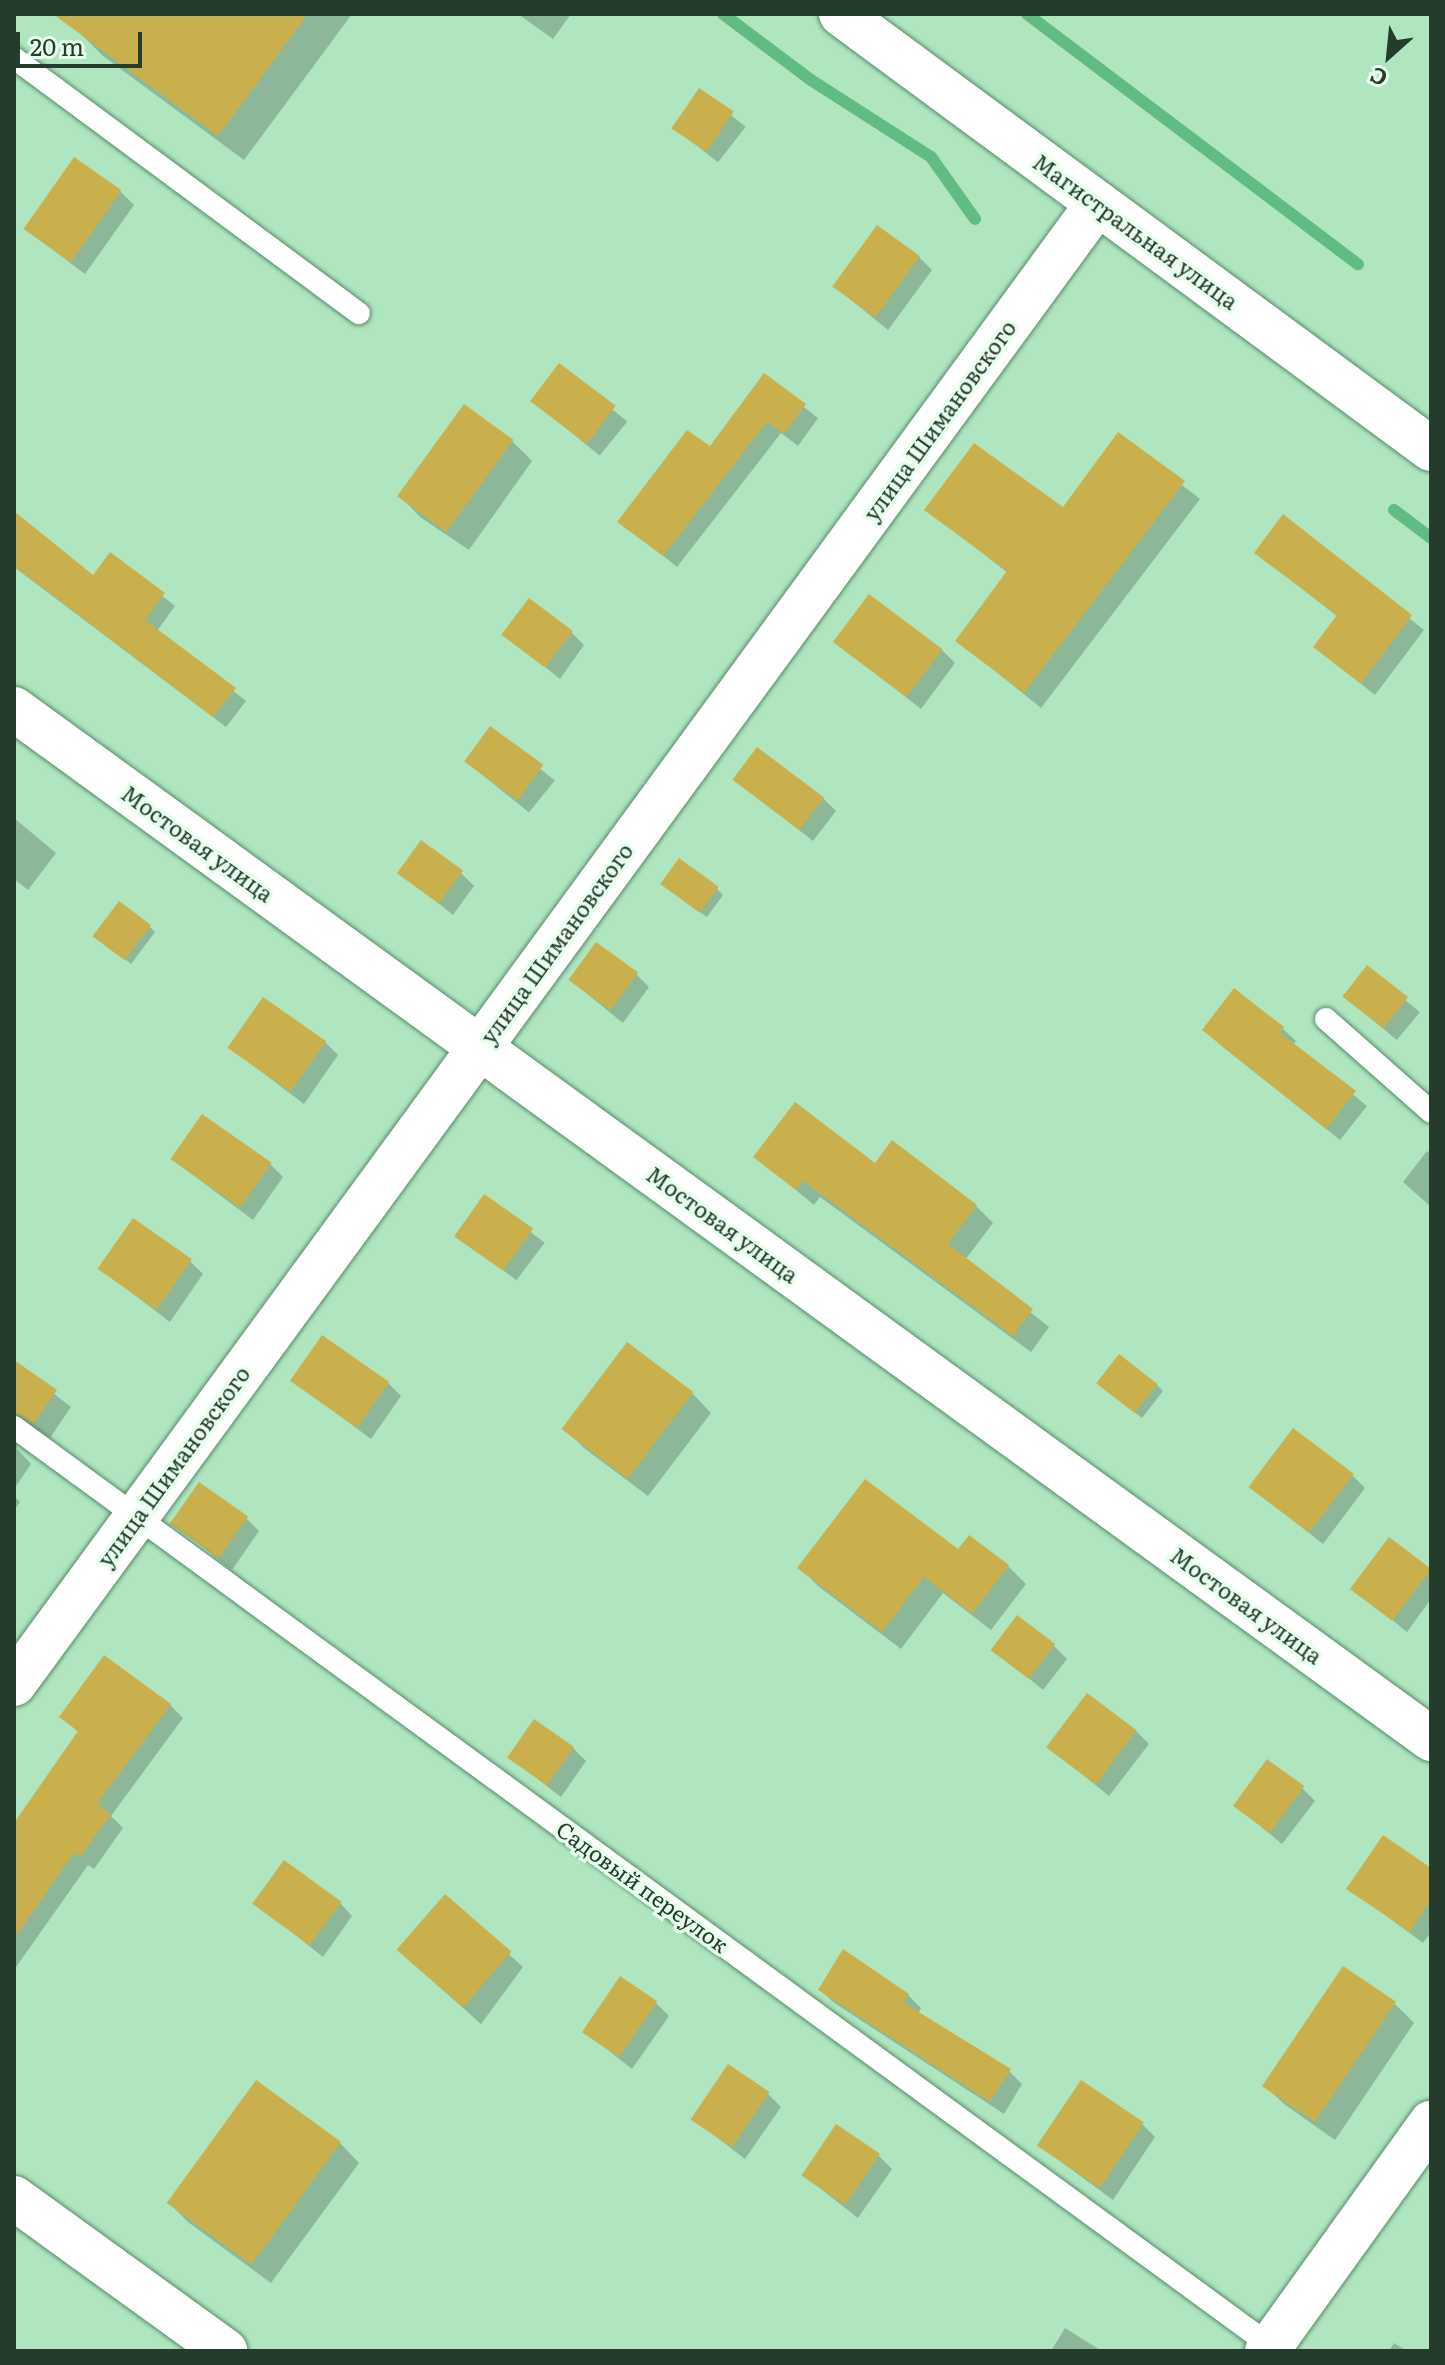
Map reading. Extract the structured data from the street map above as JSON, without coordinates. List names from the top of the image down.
{
  "streets": {
    "street": ["Магистральная улица", "улица Шимановского", "Мостовая улица"],
    "lane": ["Садовый переулок"]
  },
  "crossings": [
    ["Магистральная улица", "улица Шимановского"],
    ["улица Шимановского", "Мостовая улица"],
    ["улица Шимановского", "Садовый переулок"]
  ],
  "scale_bar": "20 m",
  "north": "bottom left"
}
